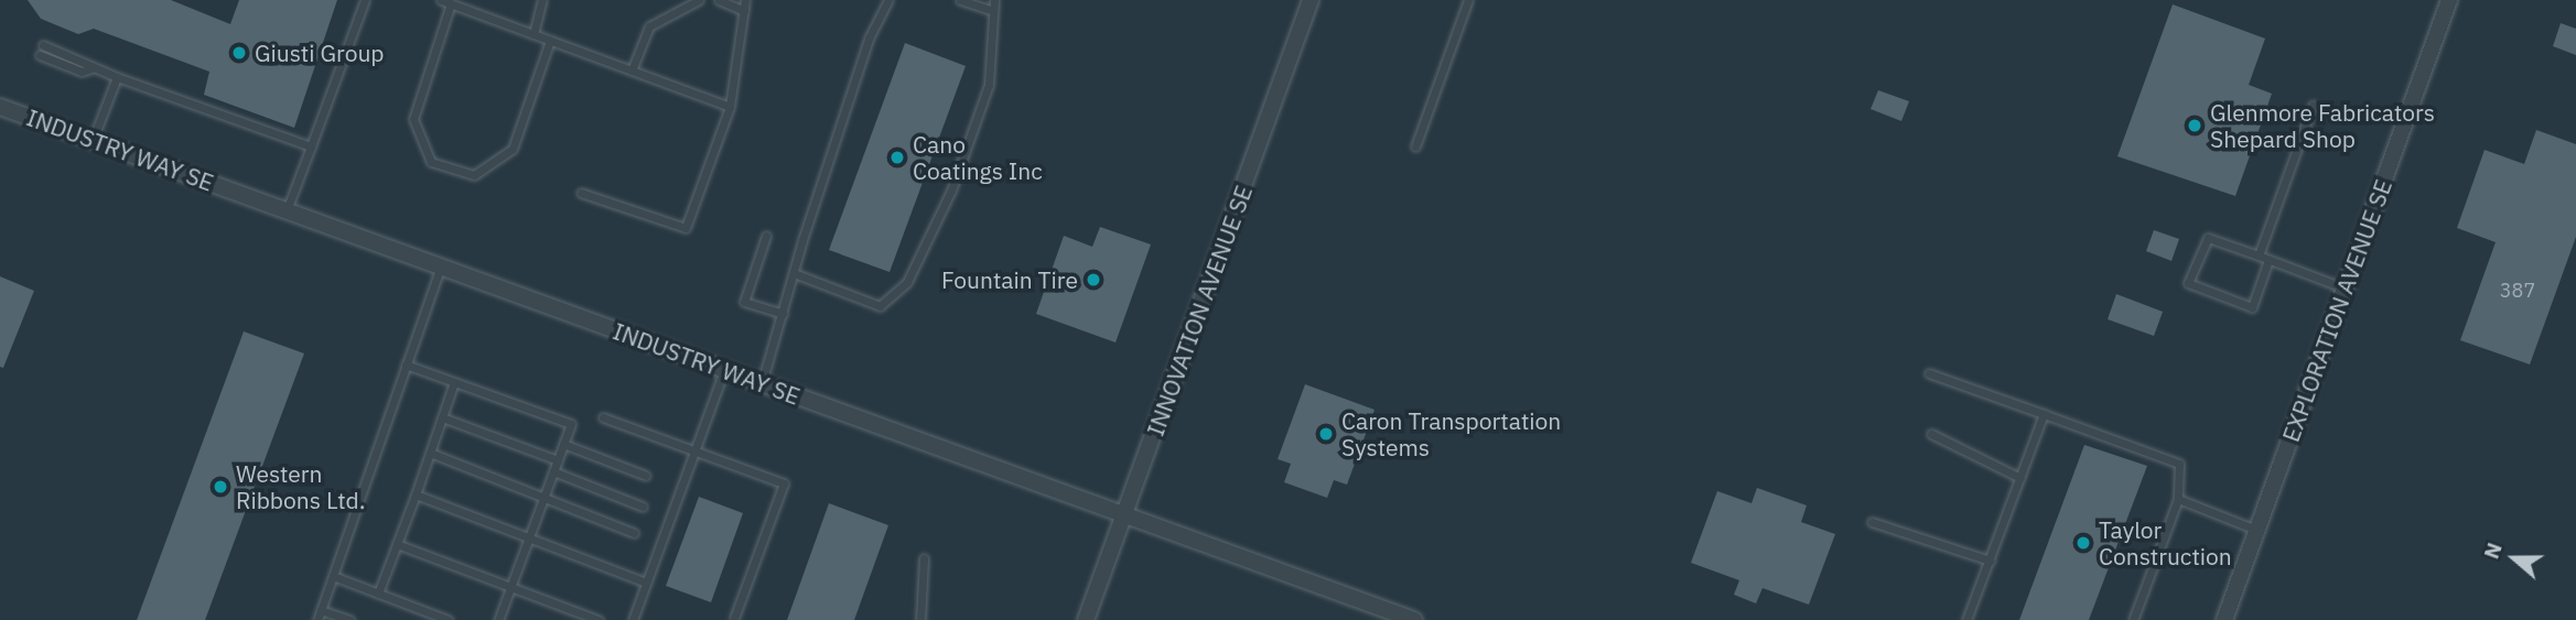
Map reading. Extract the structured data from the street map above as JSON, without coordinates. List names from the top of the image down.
{
  "streets": {
    "street": ["INDUSTRY WAY SE", "INNOVATION AVENUE SE", "EXPLORATION AVENUE SE"]
  },
  "crossings": [
    ["INDUSTRY WAY SE", "INNOVATION AVENUE SE"]
  ],
  "places": [
    "Giusti Group",
    "Glenmore Fabricators Shepard Shop",
    "Cano Coatings Inc",
    "Fountain Tire",
    "Caron Transportation Systems",
    "Western Ribbons Ltd.",
    "Taylor Construction"
  ],
  "house_numbers": ["387"],
  "north": "left"
}
